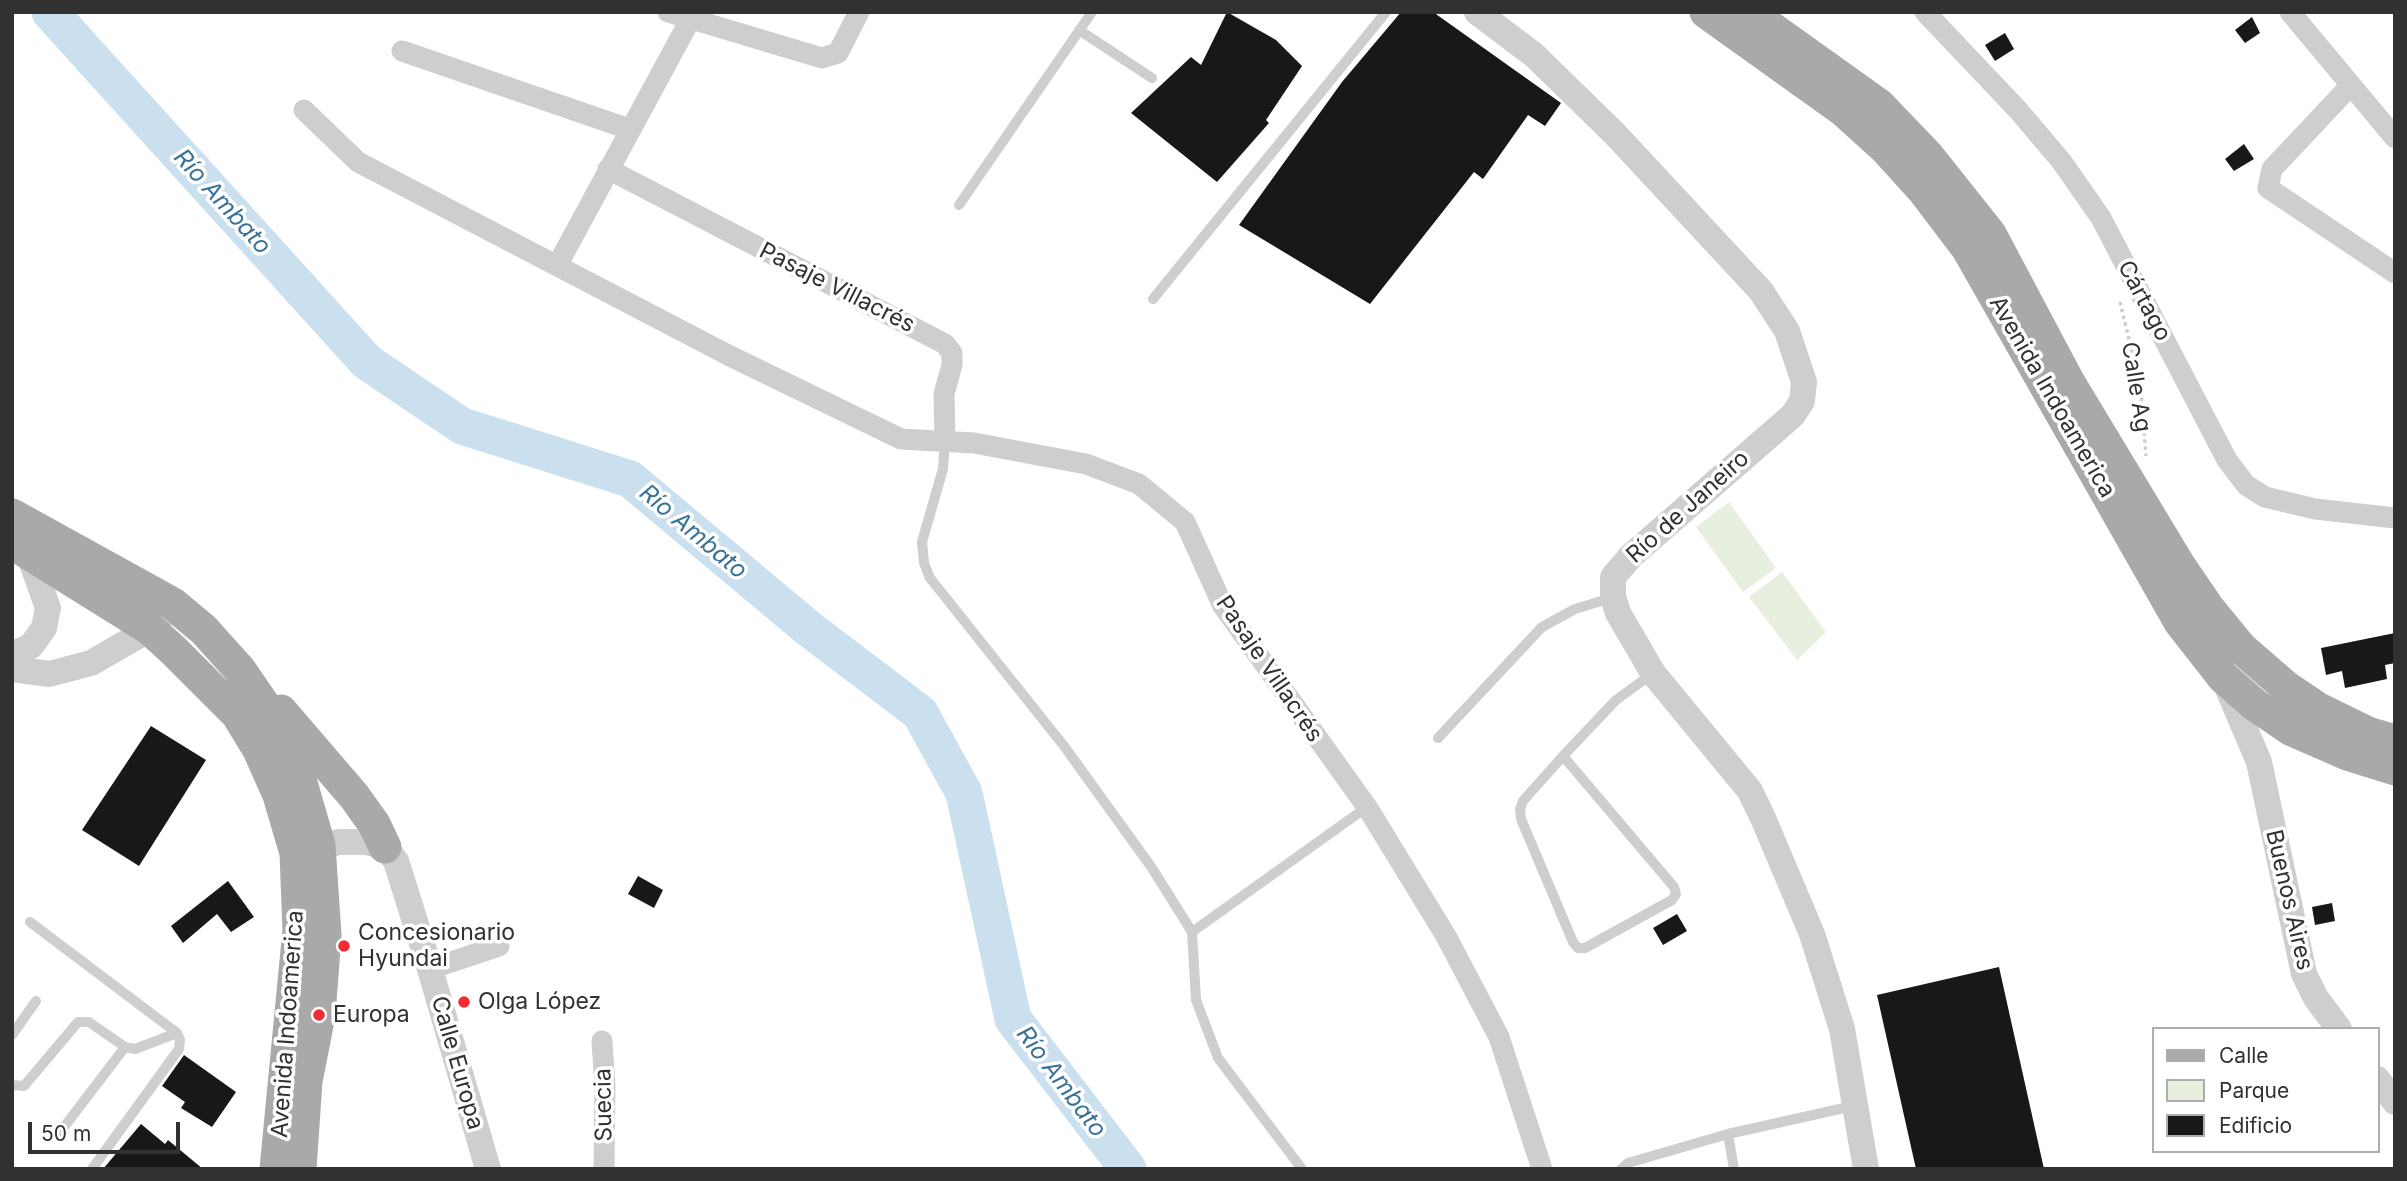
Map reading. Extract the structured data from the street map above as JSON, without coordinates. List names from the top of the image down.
{
  "streets": {
    "main road": ["Avenida Indoamerica"],
    "street": [
      "Pasaje Villacrés",
      "Cártago",
      "Río de Janeiro",
      "Buenos Aires",
      "Calle Europa",
      "Suecia"
    ],
    "path": ["Calle Ag"]
  },
  "crossings": [
    ["Avenida Indoamerica", "Buenos Aires"]
  ],
  "water": ["Río Ambato"],
  "places": ["Concesionario Hyundai", "Olga López", "Europa"],
  "legend": ["Calle", "Parque", "Edificio"],
  "scale_bar": "50 m"
}
